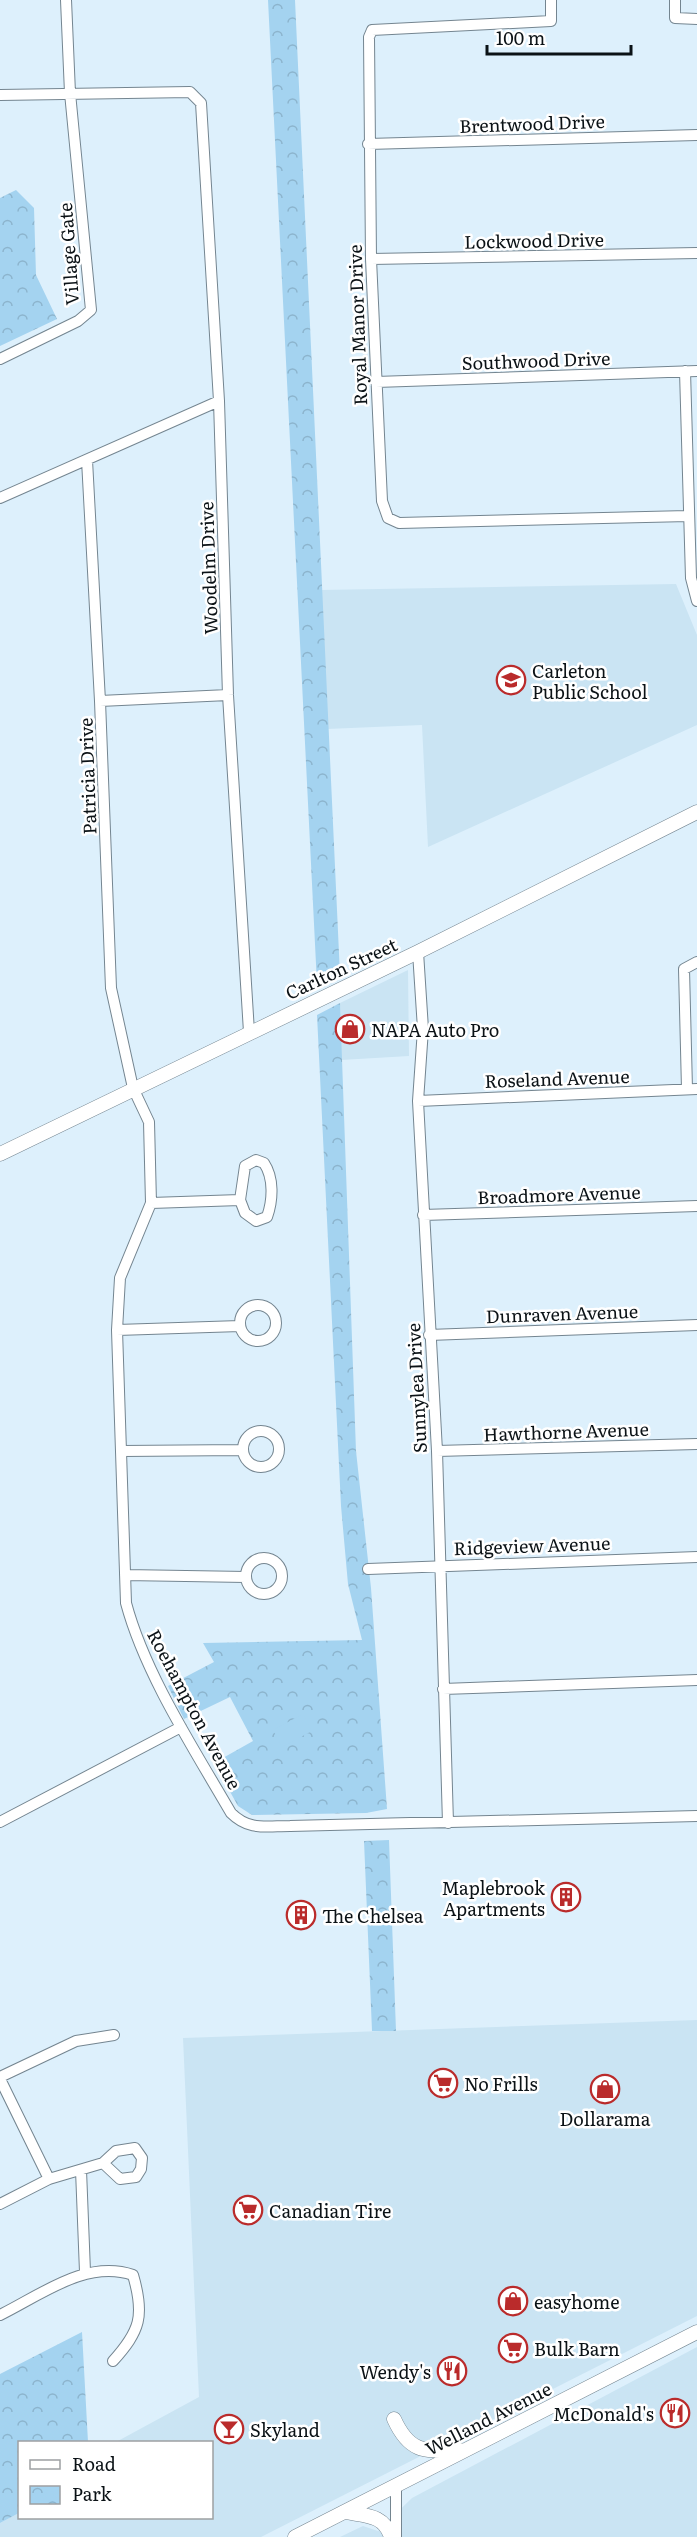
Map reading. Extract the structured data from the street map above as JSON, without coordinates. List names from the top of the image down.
{
  "streets": {
    "main road": ["Carlton Street", "Welland Avenue"],
    "street": [
      "Brentwood Drive",
      "Lockwood Drive",
      "Village Gate",
      "Royal Manor Drive",
      "Southwood Drive",
      "Woodelm Drive",
      "Patricia Drive",
      "Roseland Avenue",
      "Broadmore Avenue",
      "Dunraven Avenue",
      "Sunnylea Drive",
      "Hawthorne Avenue",
      "Ridgeview Avenue",
      "Roehampton Avenue"
    ]
  },
  "crossings": [
    ["Brentwood Drive", "Royal Manor Drive"],
    ["Lockwood Drive", "Royal Manor Drive"],
    ["Village Gate", "Woodelm Drive"],
    ["Royal Manor Drive", "Southwood Drive"],
    ["Woodelm Drive", "Carlton Street"],
    ["Patricia Drive", "Carlton Street"],
    ["Patricia Drive", "Roehampton Avenue"],
    ["Carlton Street", "Sunnylea Drive"],
    ["Carlton Street", "Roehampton Avenue"],
    ["Roseland Avenue", "Sunnylea Drive"],
    ["Broadmore Avenue", "Sunnylea Drive"],
    ["Dunraven Avenue", "Sunnylea Drive"],
    ["Sunnylea Drive", "Hawthorne Avenue"],
    ["Sunnylea Drive", "Ridgeview Avenue"],
    ["Sunnylea Drive", "Roehampton Avenue"]
  ],
  "places": {
    "school or university": ["Carleton Public School"],
    "shop": ["NAPA Auto Pro", "Dollarama", "easyhome"],
    "building": ["Maplebrook Apartments", "The Chelsea"],
    "supermarket": ["No Frills", "Canadian Tire", "Bulk Barn"],
    "restaurant": ["Wendy's", "McDonald's"],
    "bar": ["Skyland"]
  },
  "legend": ["Road", "Park"],
  "scale_bar": "100 m"
}
